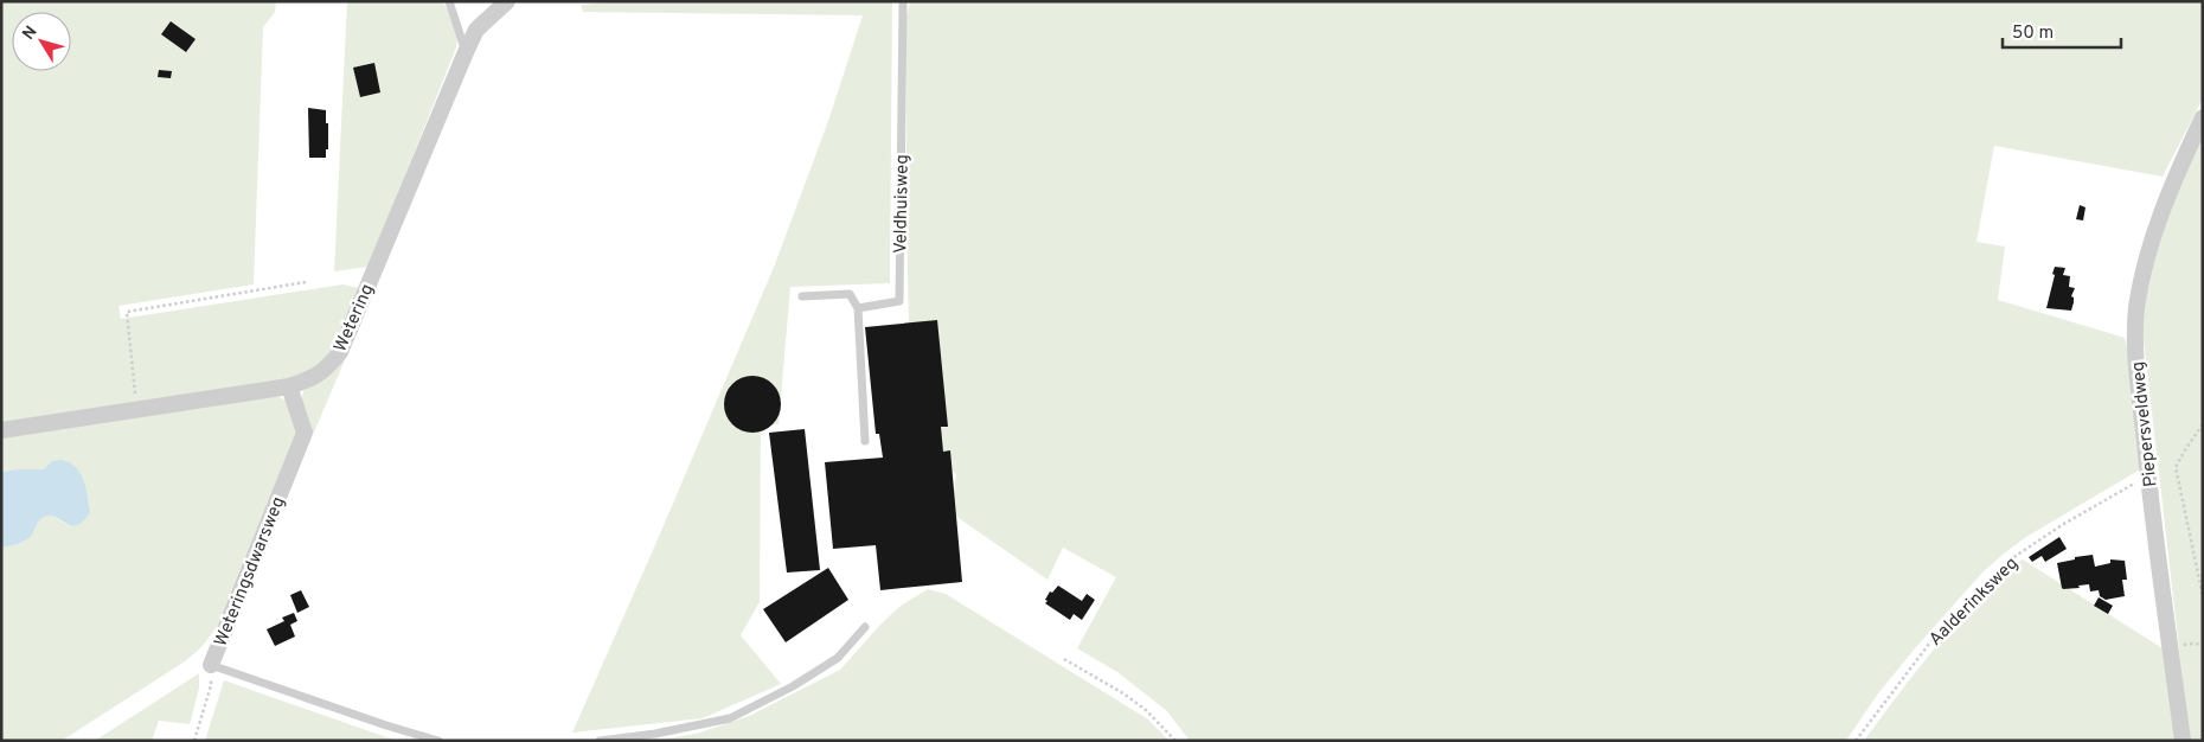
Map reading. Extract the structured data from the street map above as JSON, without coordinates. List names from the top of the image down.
{
  "streets": {
    "street": ["Wetering", "Piepersveldweg", "Weteringsdwarsweg"],
    "lane": ["Veldhuisweg"],
    "path": ["Aalderinksweg"]
  },
  "crossings": [
    ["Wetering", "Weteringsdwarsweg"],
    ["Piepersveldweg", "Aalderinksweg"]
  ],
  "scale_bar": "50 m",
  "north": "top left"
}
